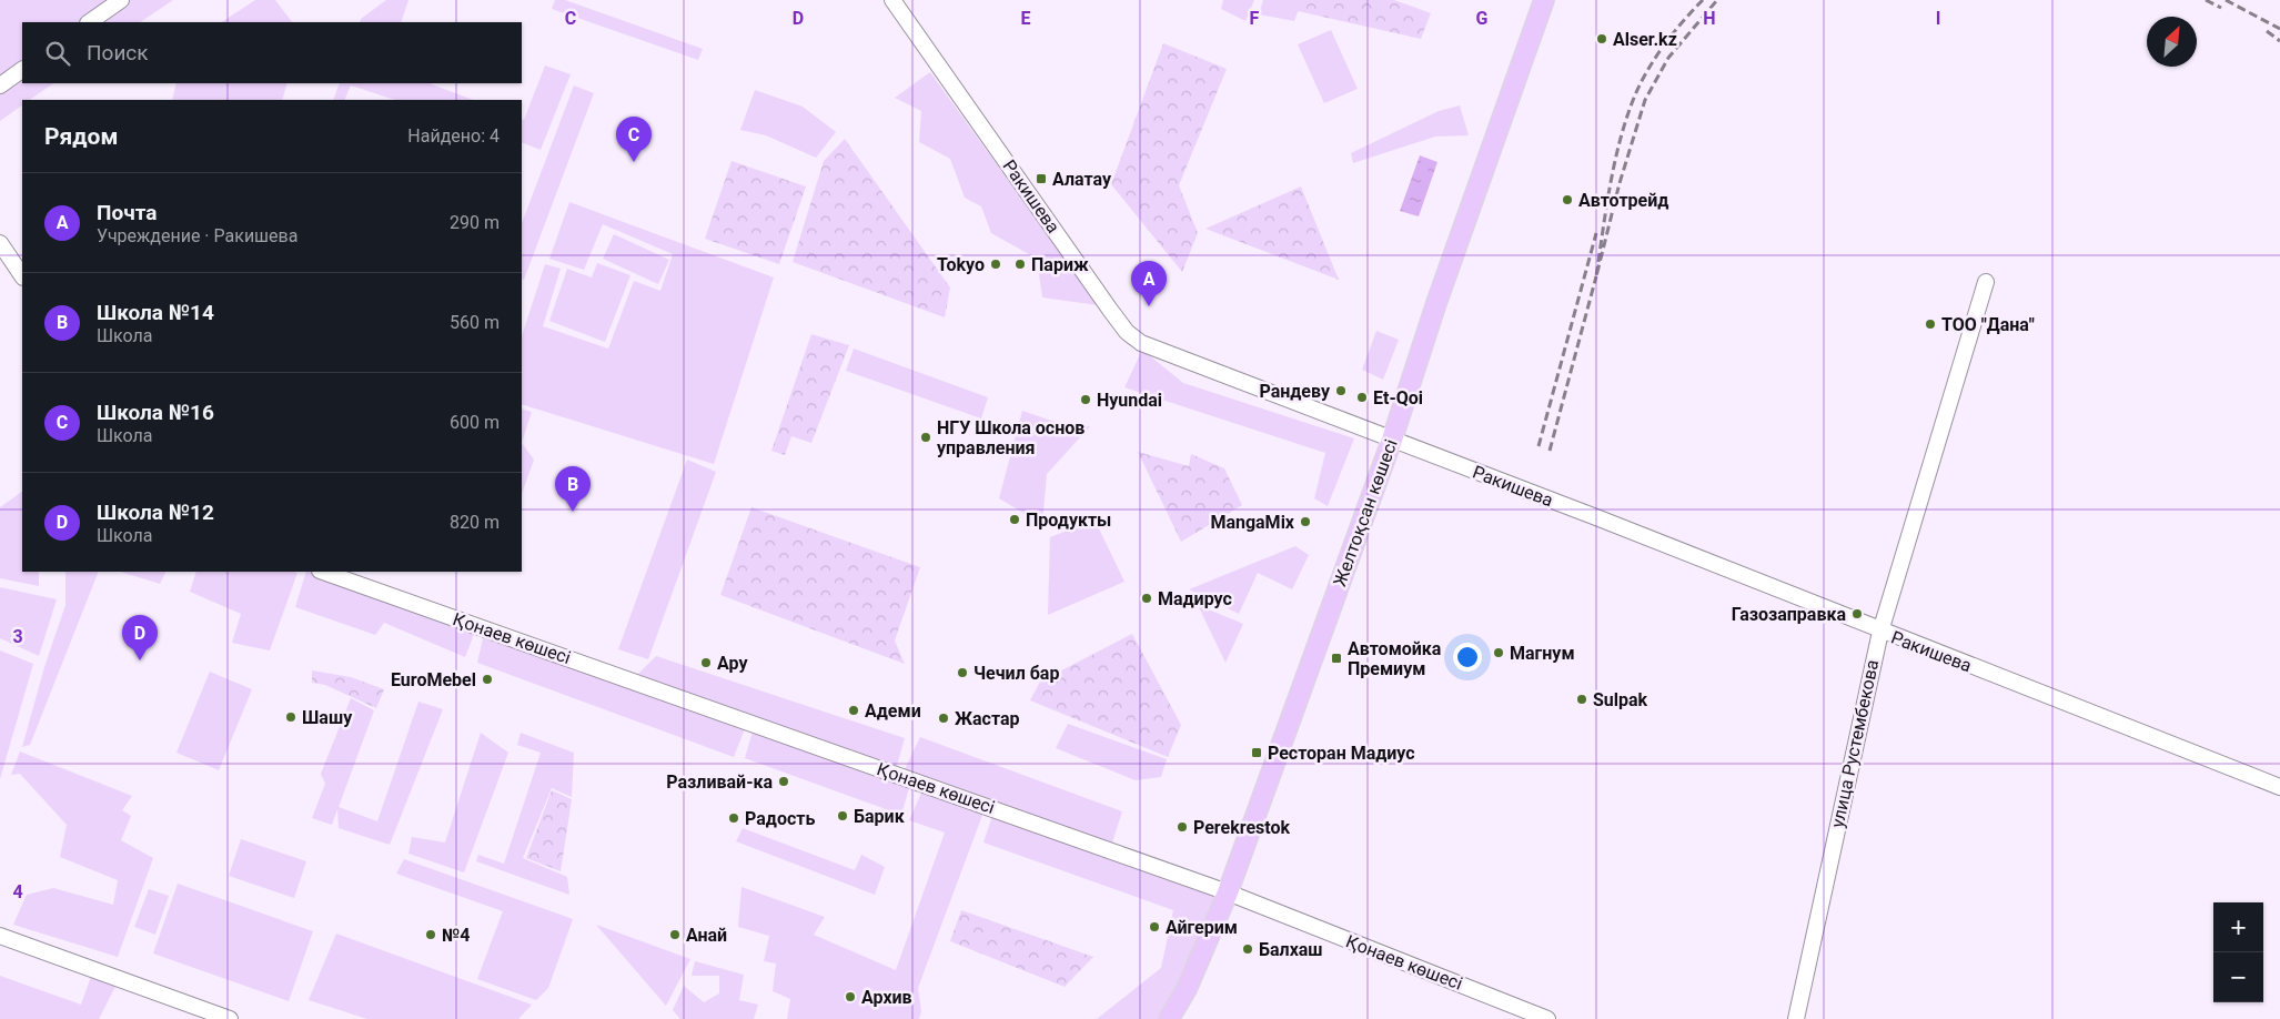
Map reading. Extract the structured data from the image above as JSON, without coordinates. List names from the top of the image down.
{
  "streets": {
    "main road": ["Желтоқсан көшесі"],
    "street": ["Ракишева", "Қонаев көшесі", "улица Рустембекова"]
  },
  "crossings": [
    ["Ракишева", "Желтоқсан көшесі"],
    ["Ракишева", "улица Рустембекова"],
    ["Желтоқсан көшесі", "Қонаев көшесі"]
  ],
  "places": {
    "other": [
      "Alser.kz",
      "Автотрейд",
      "Tokyo",
      "Париж",
      "ТОО \"Дана\"",
      "Рандеву",
      "Et-Qoi",
      "Hyundai",
      "НГУ Школа основ управления",
      "Продукты",
      "MangaMix",
      "Мадирус",
      "Газозаправка",
      "Магнум",
      "Ару",
      "Чечил бар",
      "EuroMebel",
      "Sulpak",
      "Адеми",
      "Шашу",
      "Жастар",
      "Разливай-ка",
      "Барик",
      "Радость",
      "Perekrestok",
      "Айгерим",
      "№4",
      "Анай",
      "Балхаш",
      "Архив"
    ],
    "transit": ["Алатау", "Автомойка Премиум", "Ресторан Мадиус"]
  },
  "north": "top right",
  "page": {
    "search": "Поиск",
    "heading": ["Рядом", "Найдено: 4"],
    "pins": [
      "C",
      "A",
      "B",
      "D"
    ],
    "list": [
      {
        "mark": "A",
        "name": "Почта",
        "note": "Учреждение · Ракишева",
        "value": "290 m"
      },
      {
        "mark": "B",
        "name": "Школа №14",
        "note": "Школа",
        "value": "560 m"
      },
      {
        "mark": "C",
        "name": "Школа №16",
        "note": "Школа",
        "value": "600 m"
      },
      {
        "mark": "D",
        "name": "Школа №12",
        "note": "Школа",
        "value": "820 m"
      }
    ],
    "map_buttons": ["+", "−"]
  },
  "grid": {
    "columns": [
      "C",
      "D",
      "E",
      "F",
      "G",
      "H",
      "I"
    ],
    "rows": ["3", "4"]
  }
}
